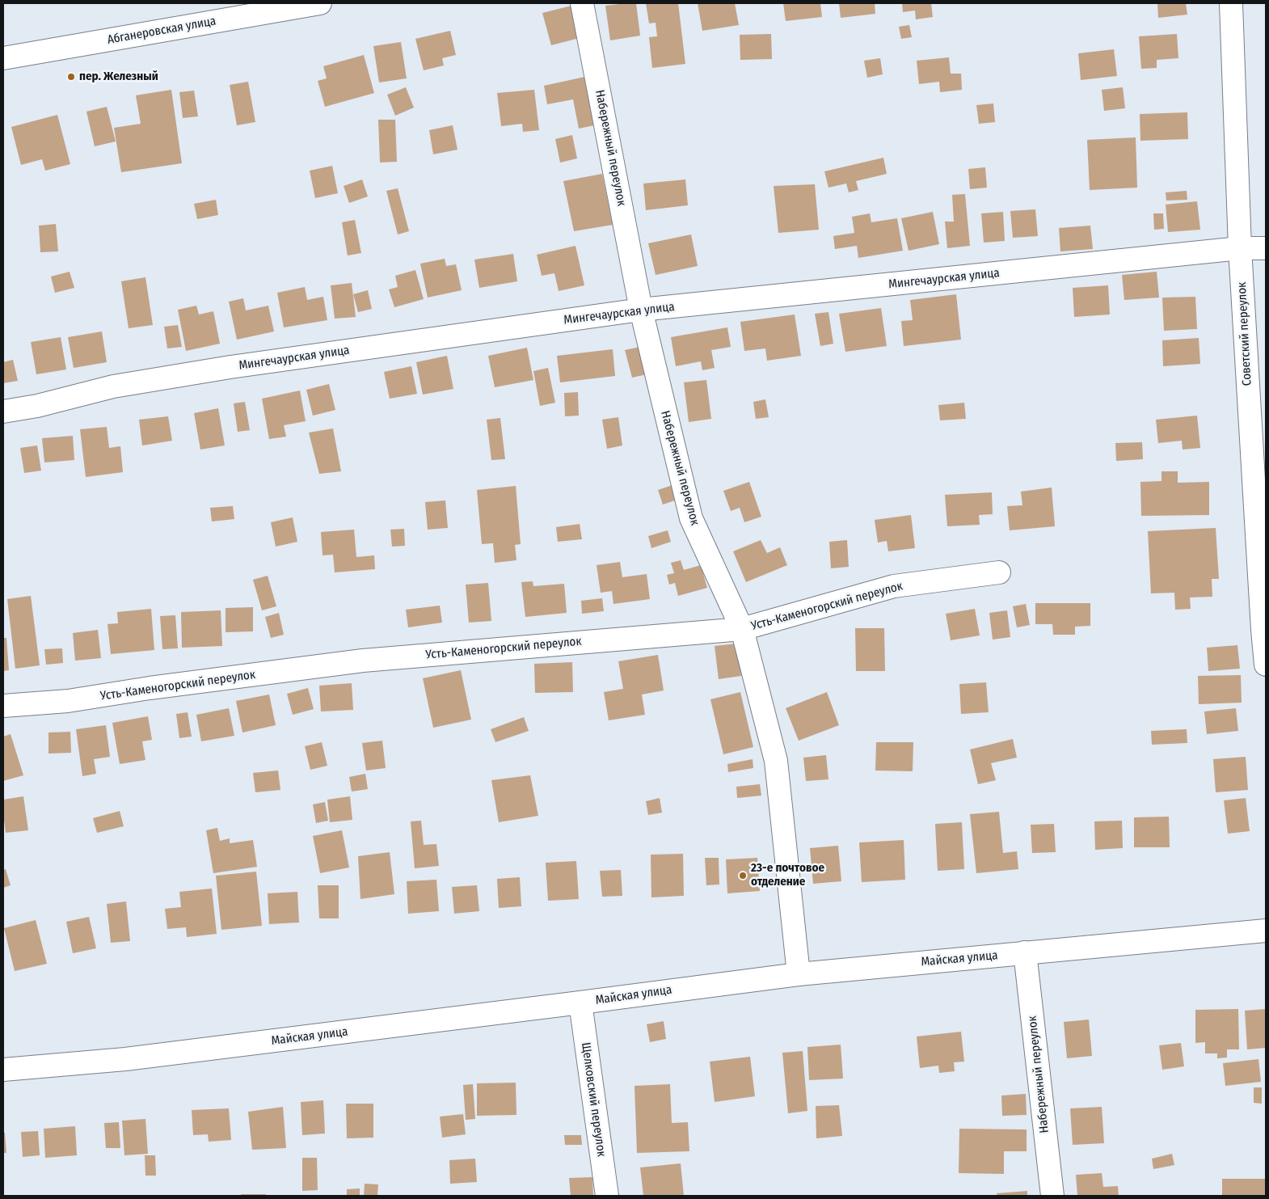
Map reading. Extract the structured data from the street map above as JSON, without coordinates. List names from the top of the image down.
{
  "streets": {
    "street": [
      "Абганеровская улица",
      "Набережный переулок",
      "Мингечаурская улица",
      "Советский переулок",
      "Усть-Каменогорский переулок",
      "Майская улица",
      "Щелковский переулок"
    ]
  },
  "crossings": [
    ["Набережный переулок", "Мингечаурская улица"],
    ["Набережный переулок", "Усть-Каменогорский переулок"],
    ["Набережный переулок", "Майская улица"],
    ["Мингечаурская улица", "Советский переулок"],
    ["Майская улица", "Щелковский переулок"]
  ],
  "places": ["пер. Железный", "23-е почтовое отделение"]
}
